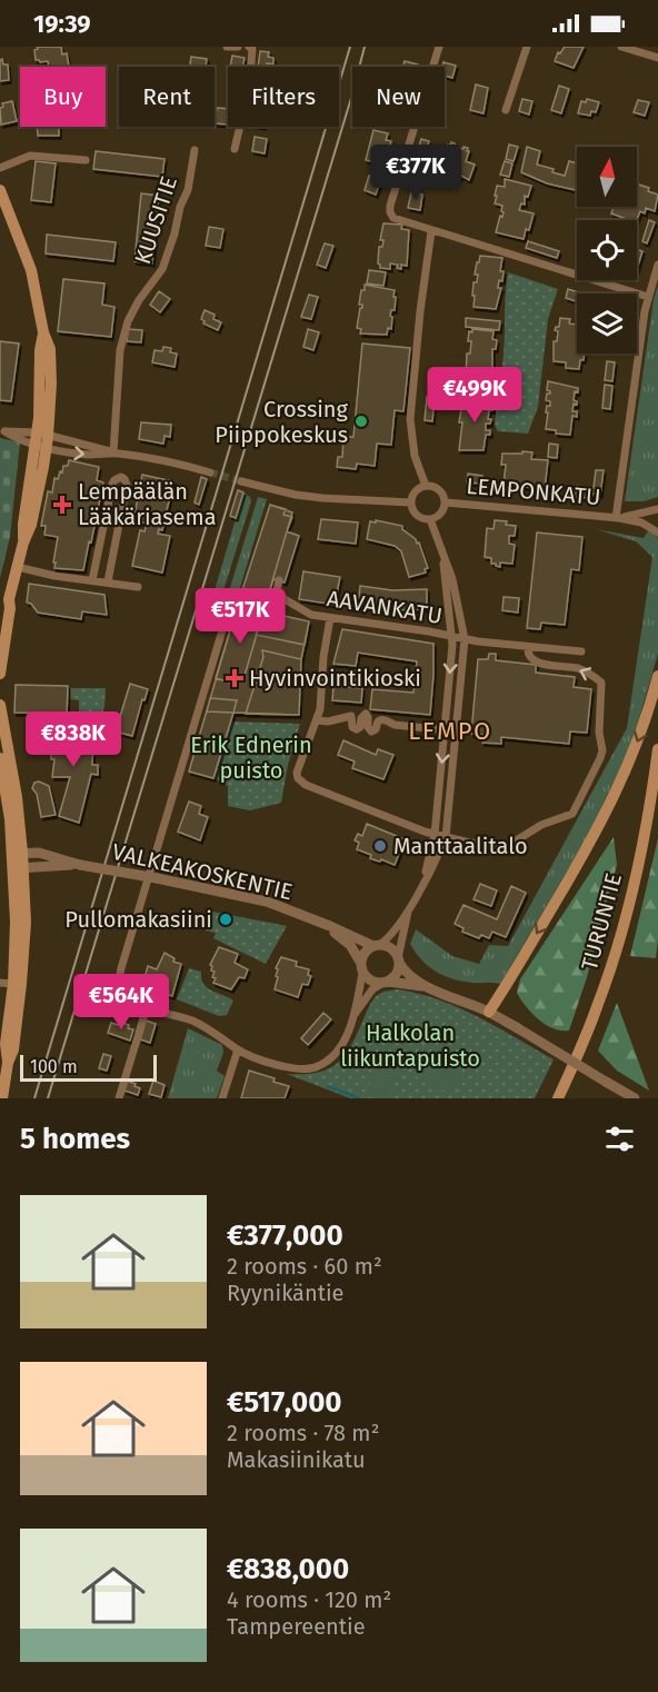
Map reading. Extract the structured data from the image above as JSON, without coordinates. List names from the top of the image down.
{
  "streets": {
    "main road": ["TURUNTIE"],
    "street": [
      "KUUSITIE",
      "LEMPONKATU",
      "AAVANKATU",
      "VALKEAKOSKENTIE"
    ]
  },
  "districts": ["LEMPO"],
  "parks": ["Erik Ednerin puisto", "Halkolan liikuntapuisto"],
  "places": {
    "other": ["Crossing Piippokeskus", "Manttaalitalo", "Pullomakasiini"],
    "health": ["Lempäälän Lääkäriasema", "Hyvinvointikioski"]
  },
  "scale_bar": "100 m",
  "north": "top",
  "page": {
    "status": "19:39",
    "chip": [
      "Buy",
      "Rent",
      "Filters",
      "New"
    ],
    "price": [
      "€377K",
      "€499K",
      "€517K",
      "€838K",
      "€564K"
    ],
    "scale": "100 m",
    "heading": "5 homes",
    "list": [
      {
        "name": "€377,000",
        "note": "2 rooms · 60 m² · Ryynikäntie"
      },
      {
        "name": "€517,000",
        "note": "2 rooms · 78 m² · Makasiinikatu"
      },
      {
        "name": "€838,000",
        "note": "4 rooms · 120 m² · Tampereentie"
      }
    ]
  }
}
